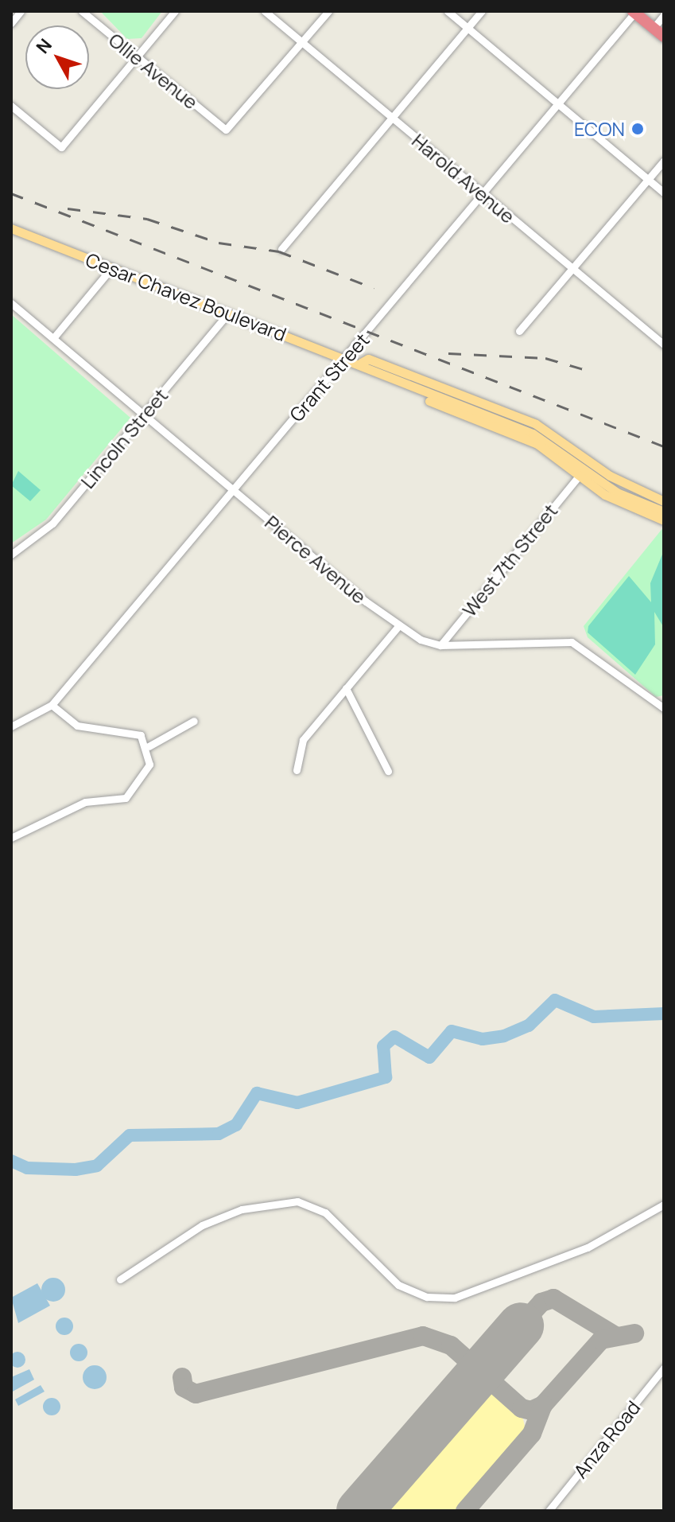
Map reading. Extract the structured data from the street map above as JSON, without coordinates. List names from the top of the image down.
{
  "streets": {
    "main road": ["Cesar Chavez Boulevard"],
    "street": [
      "Ollie Avenue",
      "Harold Avenue",
      "Grant Street",
      "Lincoln Street",
      "Pierce Avenue",
      "West 7th Street",
      "Anza Road"
    ]
  },
  "crossings": [
    ["Ollie Avenue", "Harold Avenue"],
    ["Harold Avenue", "Grant Street"],
    ["Cesar Chavez Boulevard", "Grant Street"],
    ["Cesar Chavez Boulevard", "Lincoln Street"],
    ["Grant Street", "Pierce Avenue"],
    ["Lincoln Street", "Pierce Avenue"],
    ["Pierce Avenue", "West 7th Street"]
  ],
  "places": ["ECON"],
  "north": "top left"
}
